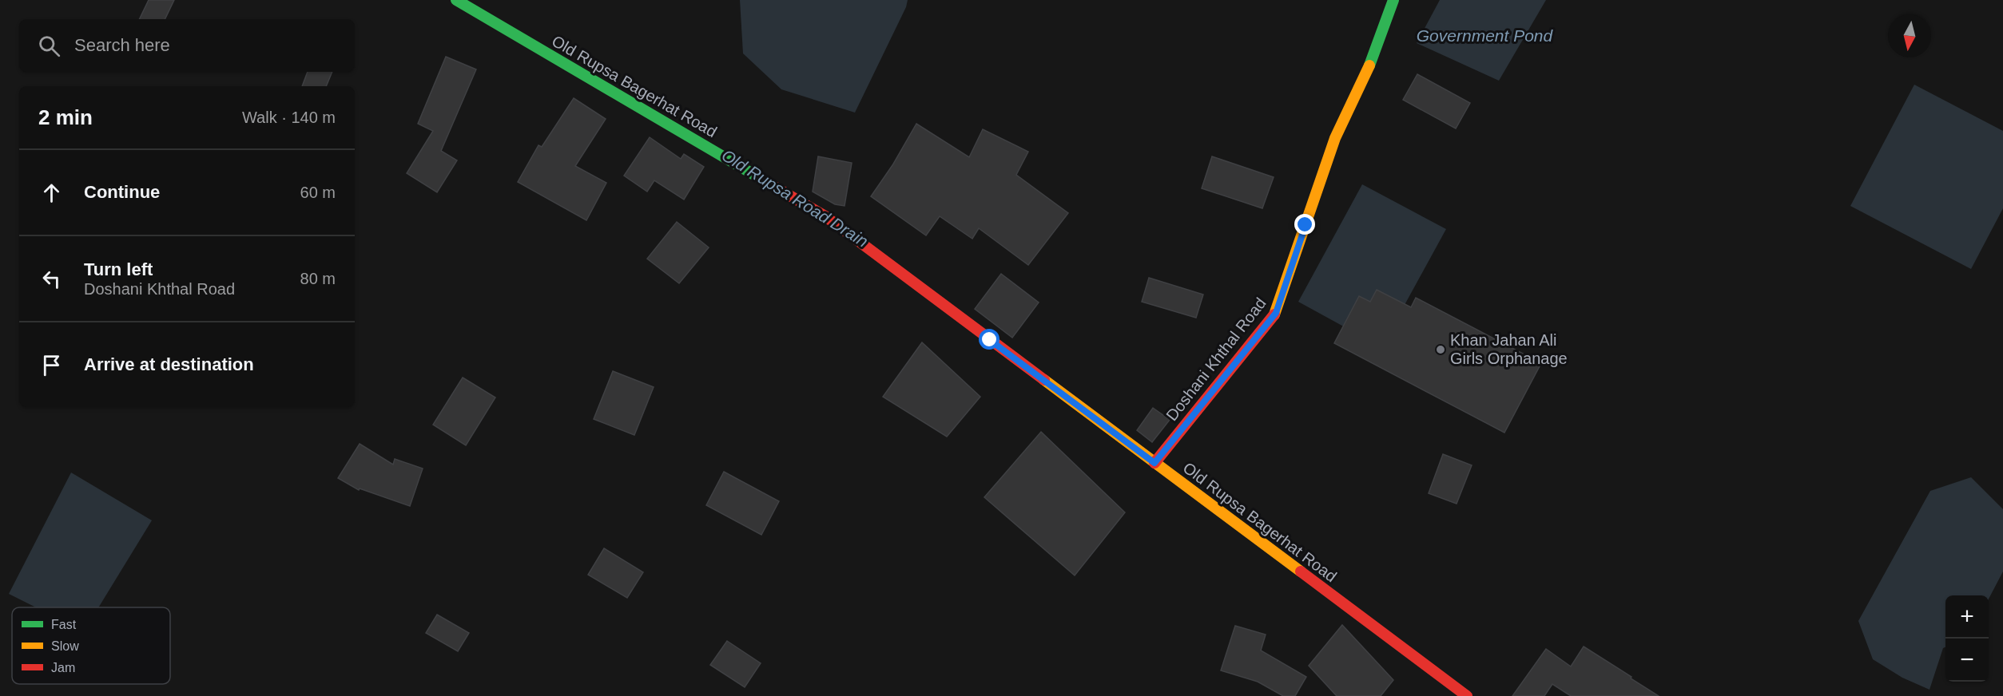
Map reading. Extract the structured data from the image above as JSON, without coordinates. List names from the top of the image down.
{
  "streets": {
    "street": ["Old Rupsa Bagerhat Road", "Doshani Khthal Road"]
  },
  "crossings": [
    ["Old Rupsa Bagerhat Road", "Doshani Khthal Road"]
  ],
  "water": ["Government Pond", "Old Rupsa Road Drain"],
  "places": ["Khan Jahan Ali Girls Orphanage"],
  "legend": ["Fast", "Slow", "Jam"],
  "north": "bottom",
  "page": {
    "search": "Search here",
    "heading": ["2 min", "Walk · 140 m"],
    "list": [
      ["Continue", "60 m"],
      ["Turn left", "Doshani Khthal Road", "80 m"],
      "Arrive at destination"
    ],
    "map_buttons": ["+", "−"]
  }
}
